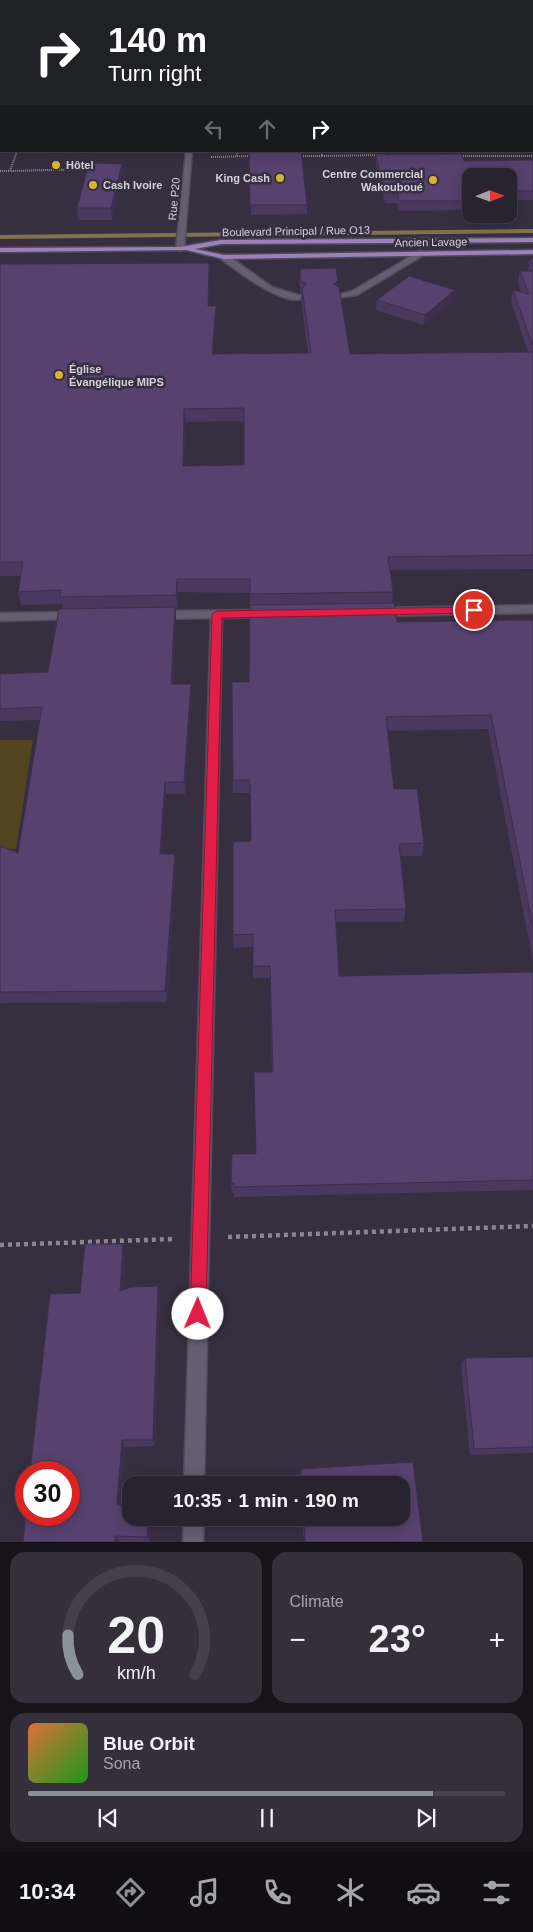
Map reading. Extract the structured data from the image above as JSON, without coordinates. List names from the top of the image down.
{
  "streets": {
    "main road": ["Boulevard Principal / Rue O13", "Ancien Lavage"],
    "street": ["Rue P20"]
  },
  "crossings": [
    ["Rue P20", "Boulevard Principal / Rue O13"],
    ["Rue P20", "Ancien Lavage"],
    ["Boulevard Principal / Rue O13", "Ancien Lavage"]
  ],
  "places": [
    "Hôtel",
    "King Cash",
    "Centre Commercial Wakouboué",
    "Cash Ivoire",
    "Église Évangélique MIPS"
  ],
  "north": "right",
  "page": {
    "turn": ["140 m", "Turn right"],
    "limit": "30",
    "trip": "10:35 · 1 min · 190 m",
    "tile": "Climate",
    "heat": ["−", "23°", "+"],
    "song": ["Blue Orbit", "Sona"],
    "tabs": "10:34",
    "gauge": ["20", "km/h"]
  }
}
